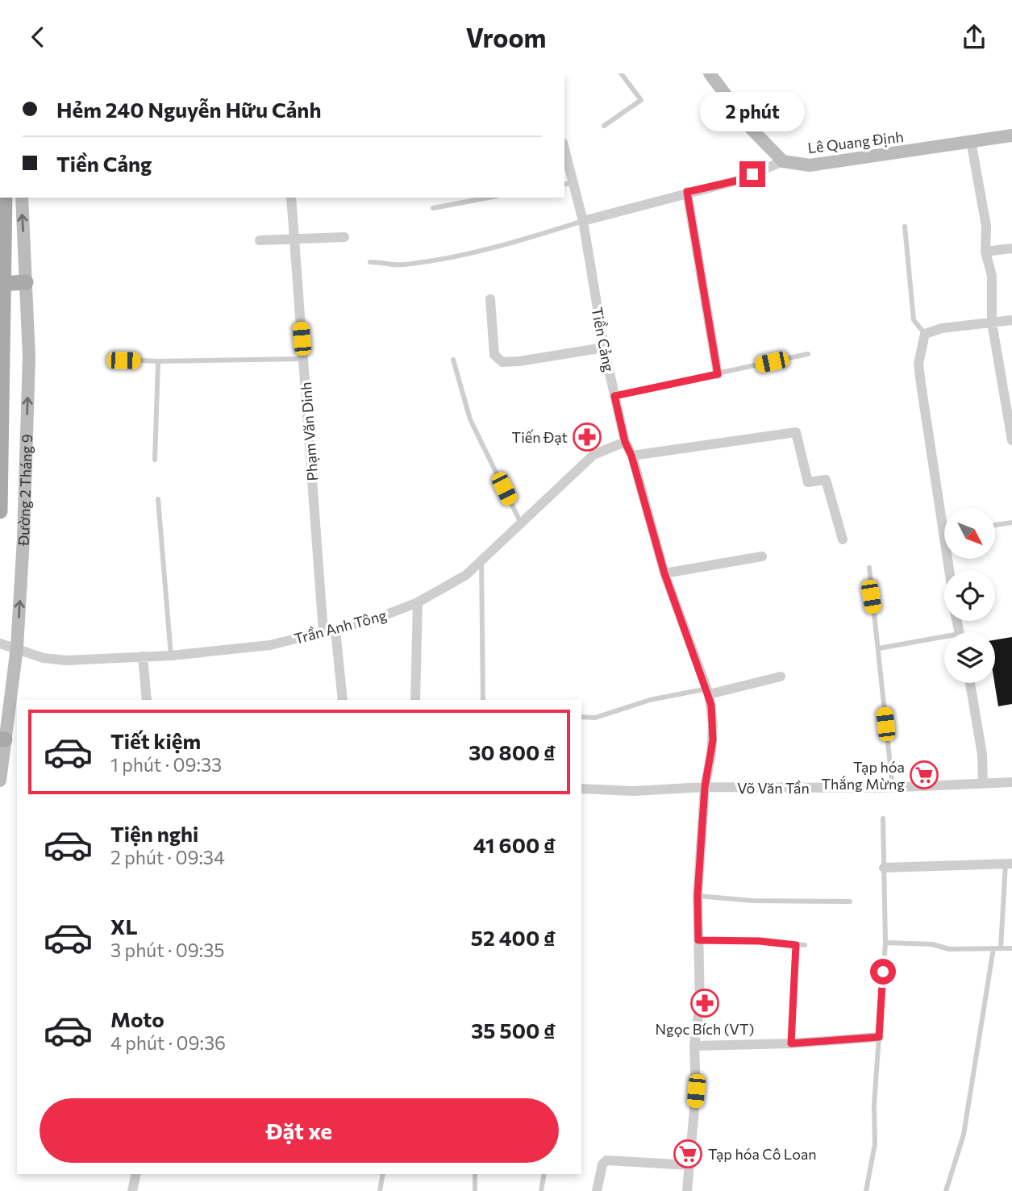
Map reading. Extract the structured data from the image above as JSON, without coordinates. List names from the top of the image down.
{
  "streets": {
    "main road": ["Lê Quang Định", "Đường 2 Tháng 9"],
    "street": [
      "Tiền Cảng",
      "Phạm Văn Dinh",
      "Trần Anh Tông",
      "Võ Văn Tần"
    ]
  },
  "crossings": [
    ["Tiền Cảng", "Trần Anh Tông"],
    ["Tiền Cảng", "Võ Văn Tần"],
    ["Phạm Văn Dinh", "Trần Anh Tông"],
    ["Đường 2 Tháng 9", "Trần Anh Tông"]
  ],
  "places": {
    "pharmacy": ["Tiến Đạt", "Ngọc Bích (VT)"],
    "supermarket": ["Tạp hóa Thắng Mừng", "Tạp hóa Cô Loan"]
  },
  "north": "bottom right",
  "page": {
    "header": "Vroom",
    "banner": ["Hẻm 240 Nguyễn Hữu Cảnh", "Tiền Cảng"],
    "bubble": "2 phút",
    "list": [
      {
        "name": "Tiết kiệm",
        "note": "1 phút · 09:33",
        "value": "30 800 ₫"
      },
      {
        "name": "Tiện nghi",
        "note": "2 phút · 09:34",
        "value": "41 600 ₫"
      },
      {
        "name": "XL",
        "note": "3 phút · 09:35",
        "value": "52 400 ₫"
      },
      {
        "name": "Moto",
        "note": "4 phút · 09:36",
        "value": "35 500 ₫"
      }
    ],
    "buttons": "Đặt xe"
  }
}
